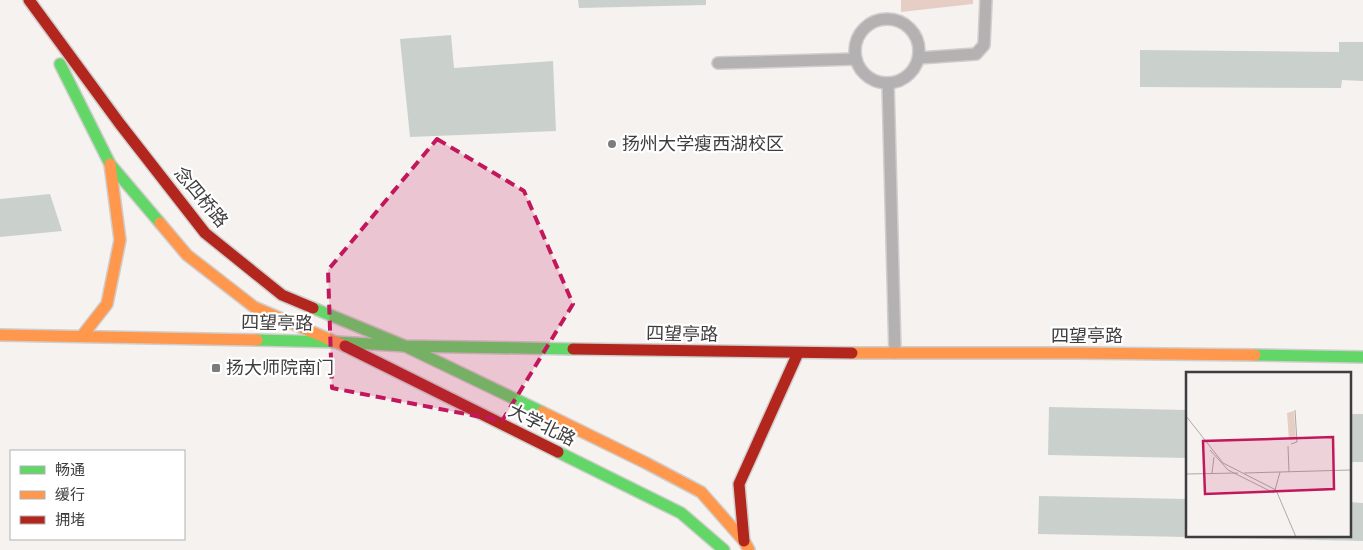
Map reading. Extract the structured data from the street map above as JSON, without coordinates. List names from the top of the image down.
{
  "streets": {
    "street": ["念四桥路", "四望亭路", "大学北路"]
  },
  "crossings": [
    ["念四桥路", "四望亭路"],
    ["念四桥路", "大学北路"],
    ["四望亭路", "大学北路"]
  ],
  "places": {
    "other": ["扬州大学瘦西湖校区"],
    "transit": ["扬大师院南门"]
  },
  "legend": ["畅通", "缓行", "拥堵"]
}
